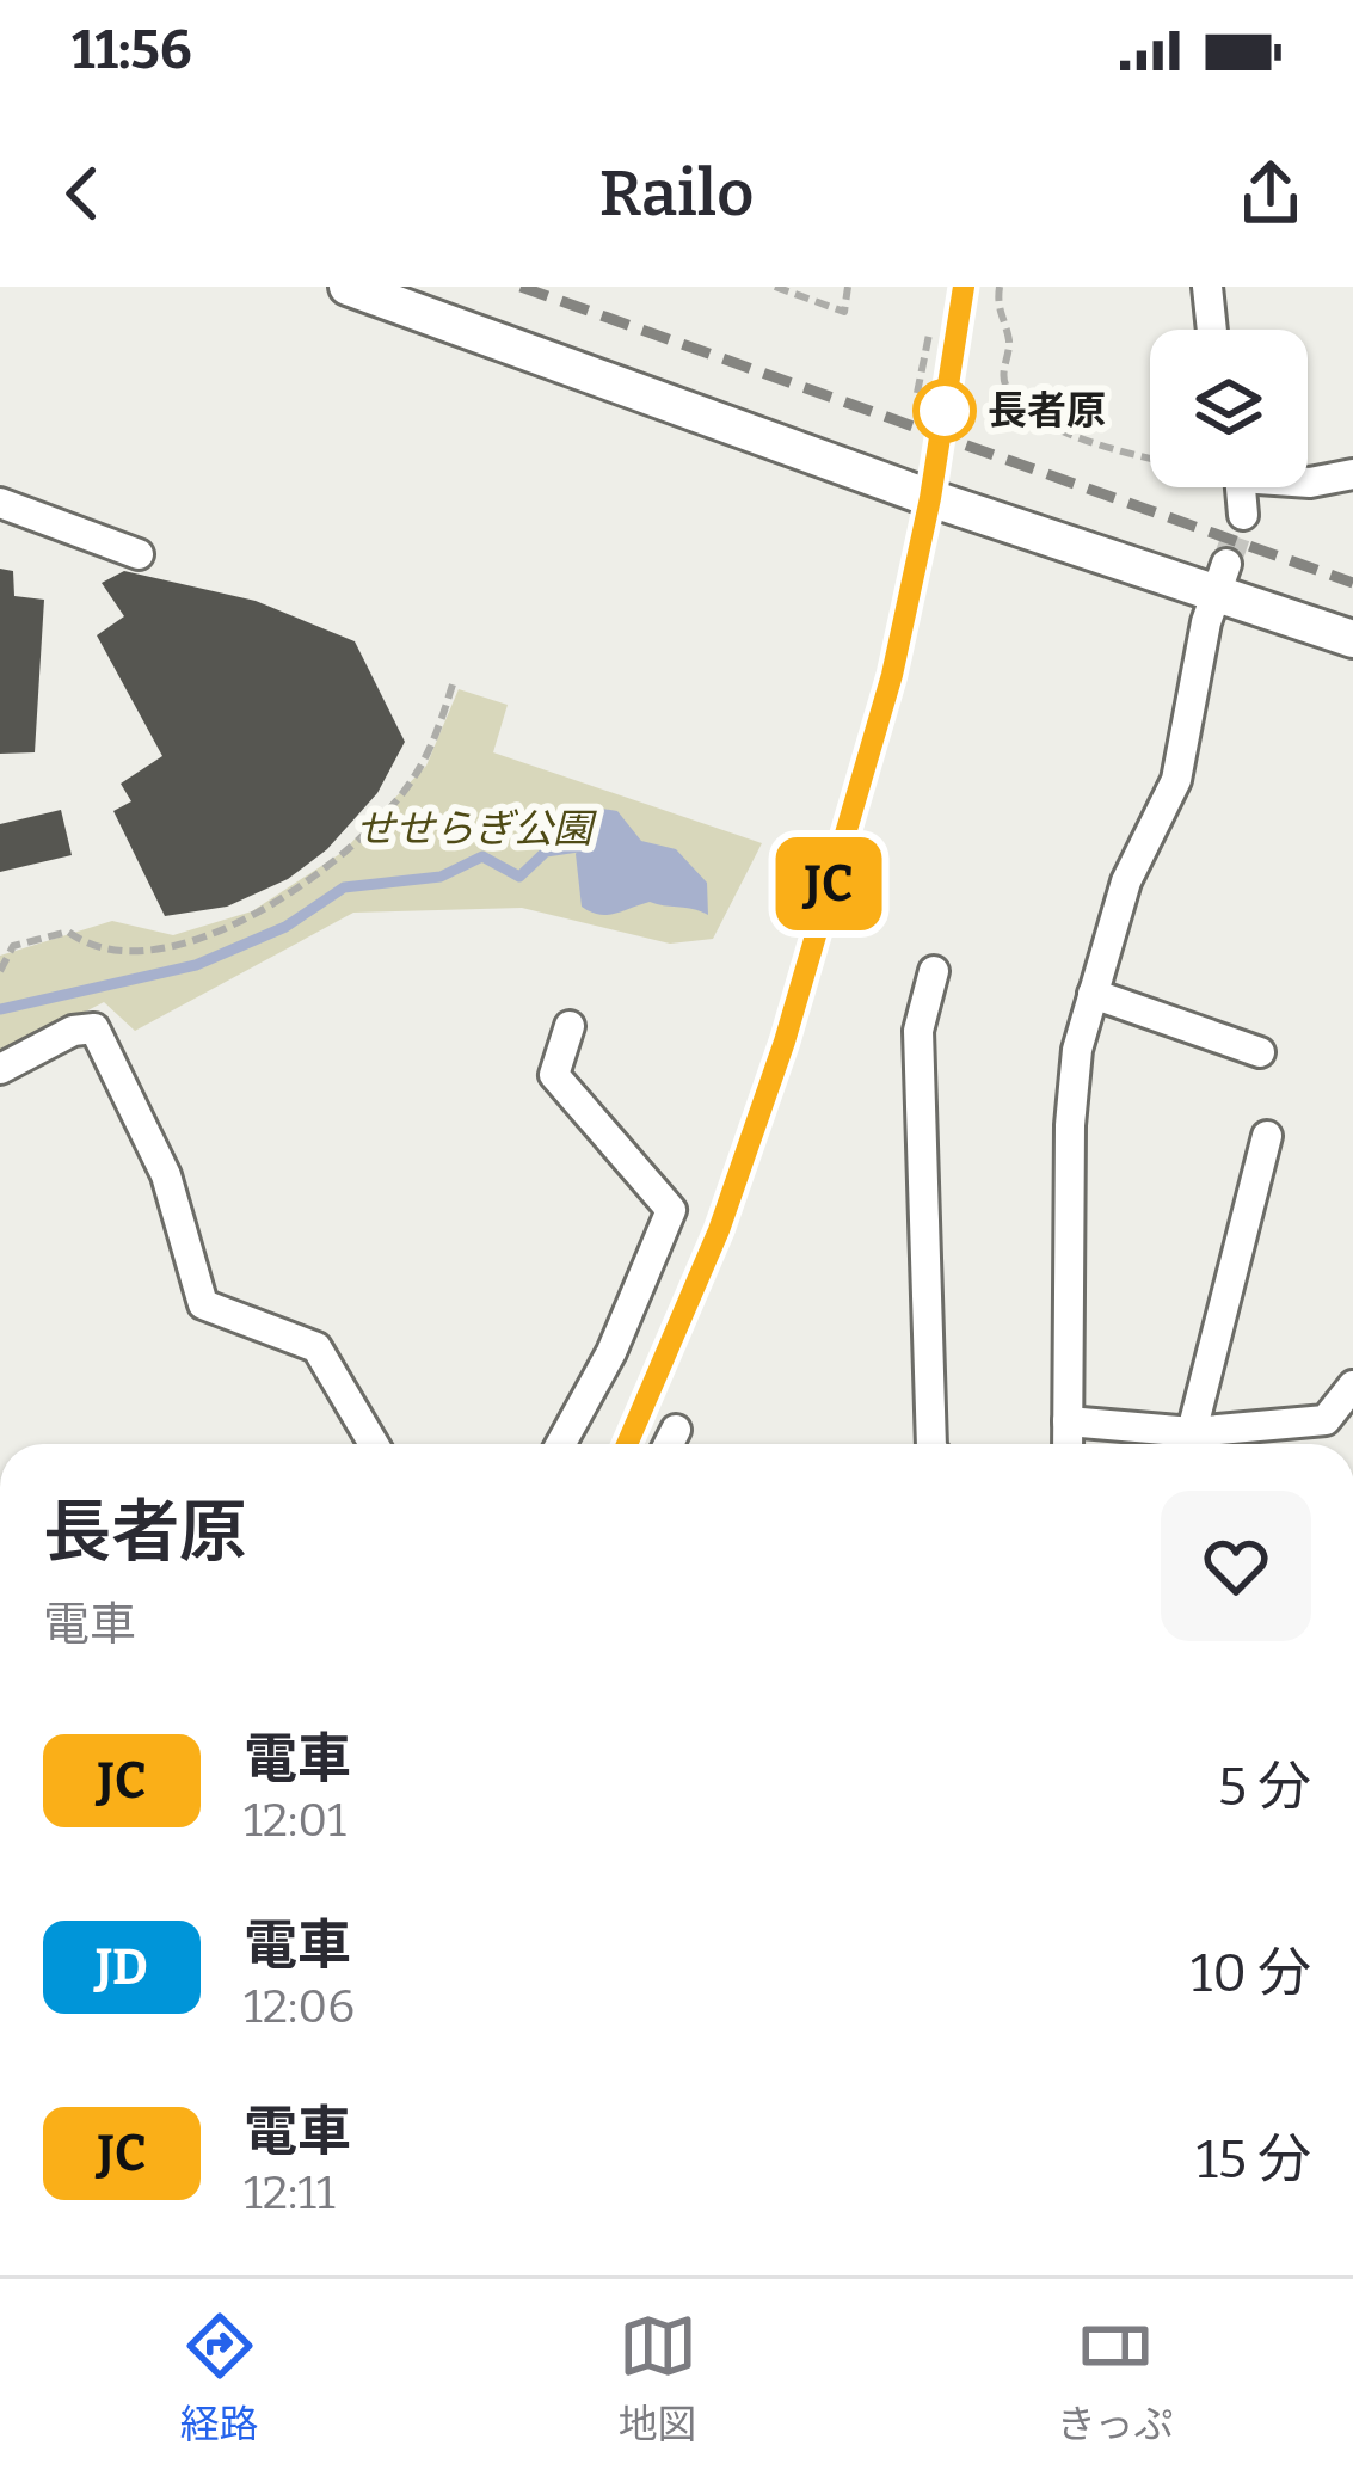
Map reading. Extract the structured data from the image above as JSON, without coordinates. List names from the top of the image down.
{
  "parks": ["せせらぎ公園"],
  "places": ["長者原"],
  "page": {
    "status": "11:56",
    "header": "Railo",
    "on_map": "JC",
    "heading": ["長者原", "電車"],
    "list": [
      {
        "mark": "JC",
        "name": "電車",
        "note": "12:01",
        "value": "5 分"
      },
      {
        "mark": "JD",
        "name": "電車",
        "note": "12:06",
        "value": "10 分"
      },
      {
        "mark": "JC",
        "name": "電車",
        "note": "12:11",
        "value": "15 分"
      }
    ],
    "tabs": ["経路", "地図", "きっぷ"]
  }
}
